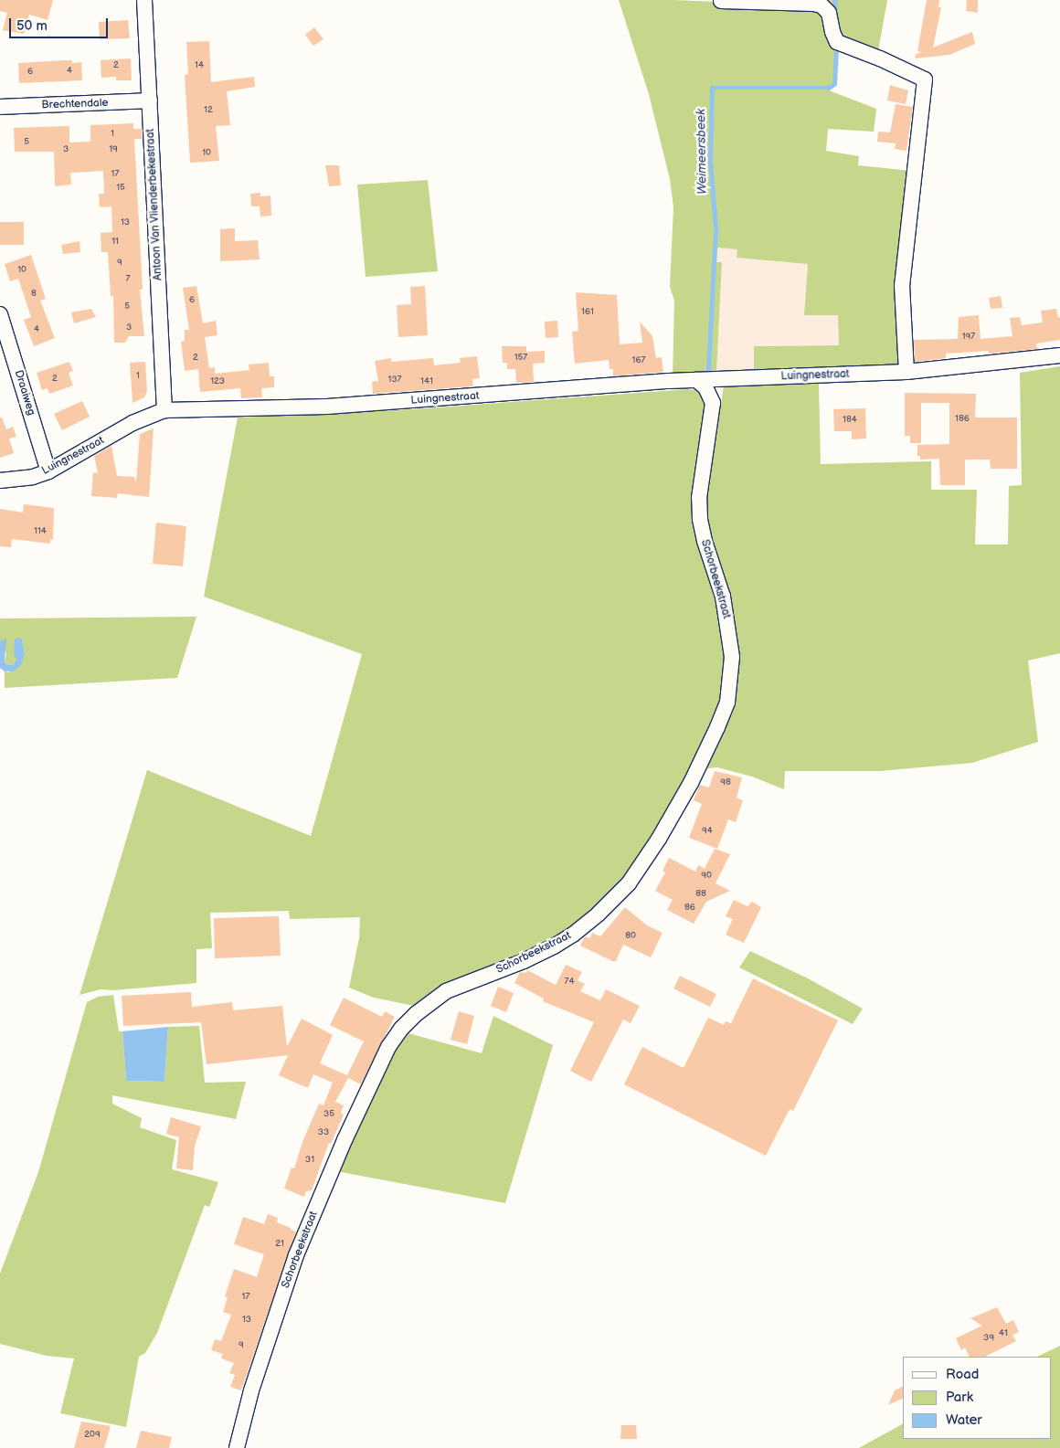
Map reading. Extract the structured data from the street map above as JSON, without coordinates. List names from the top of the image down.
{
  "streets": {
    "street": [
      "Brechtendale",
      "Antoon Van Vlienderbekestraat",
      "Luingnestraat",
      "Draaiweg",
      "Schorbeekstraat"
    ]
  },
  "crossings": [
    ["Brechtendale", "Antoon Van Vlienderbekestraat"],
    ["Antoon Van Vlienderbekestraat", "Luingnestraat"],
    ["Luingnestraat", "Draaiweg"],
    ["Luingnestraat", "Schorbeekstraat"]
  ],
  "water": ["Weimeersbeek"],
  "house_numbers": [
    "2",
    "14",
    "4",
    "6",
    "12",
    "1",
    "5",
    "3",
    "19",
    "10",
    "17",
    "15",
    "13",
    "11",
    "9",
    "10",
    "7",
    "8",
    "6",
    "5",
    "161",
    "3",
    "4",
    "197",
    "2",
    "157",
    "167",
    "1",
    "2",
    "137",
    "123",
    "141",
    "186",
    "184",
    "114",
    "98",
    "94",
    "90",
    "88",
    "86",
    "80",
    "74",
    "35",
    "33",
    "31",
    "21",
    "17",
    "13",
    "41",
    "39",
    "9",
    "209"
  ],
  "legend": ["Road", "Park", "Water"],
  "scale_bar": "50 m"
}
